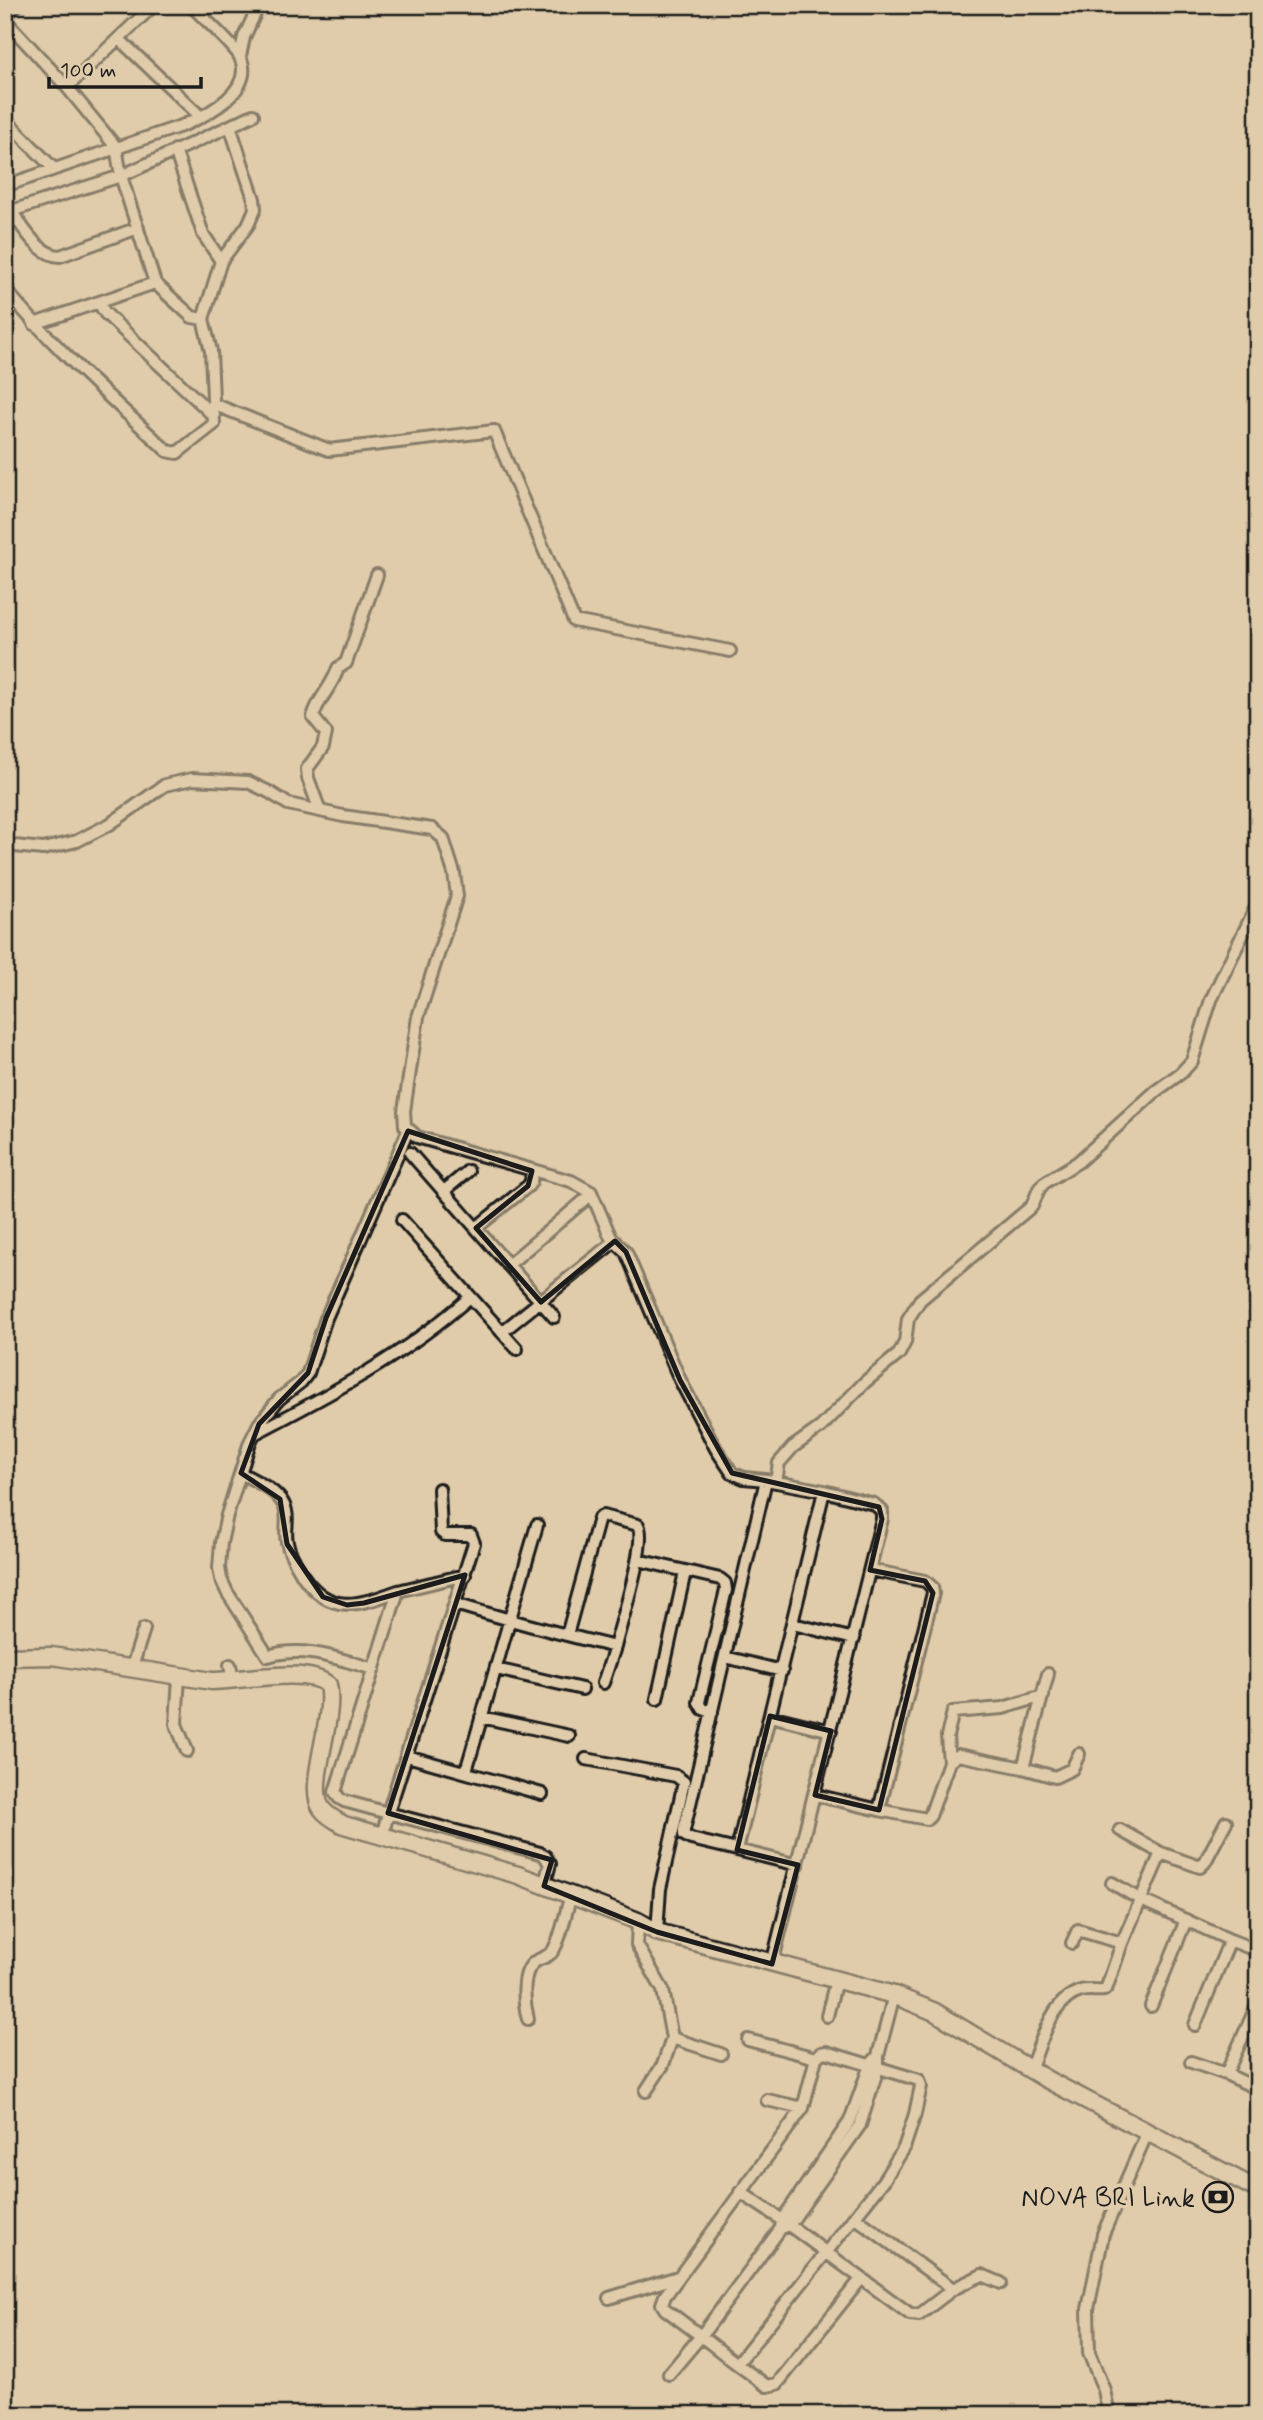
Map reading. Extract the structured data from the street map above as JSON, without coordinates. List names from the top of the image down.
{
  "places": {
    "bank": ["NOVA BRI Link"]
  },
  "scale_bar": "100 m"
}
